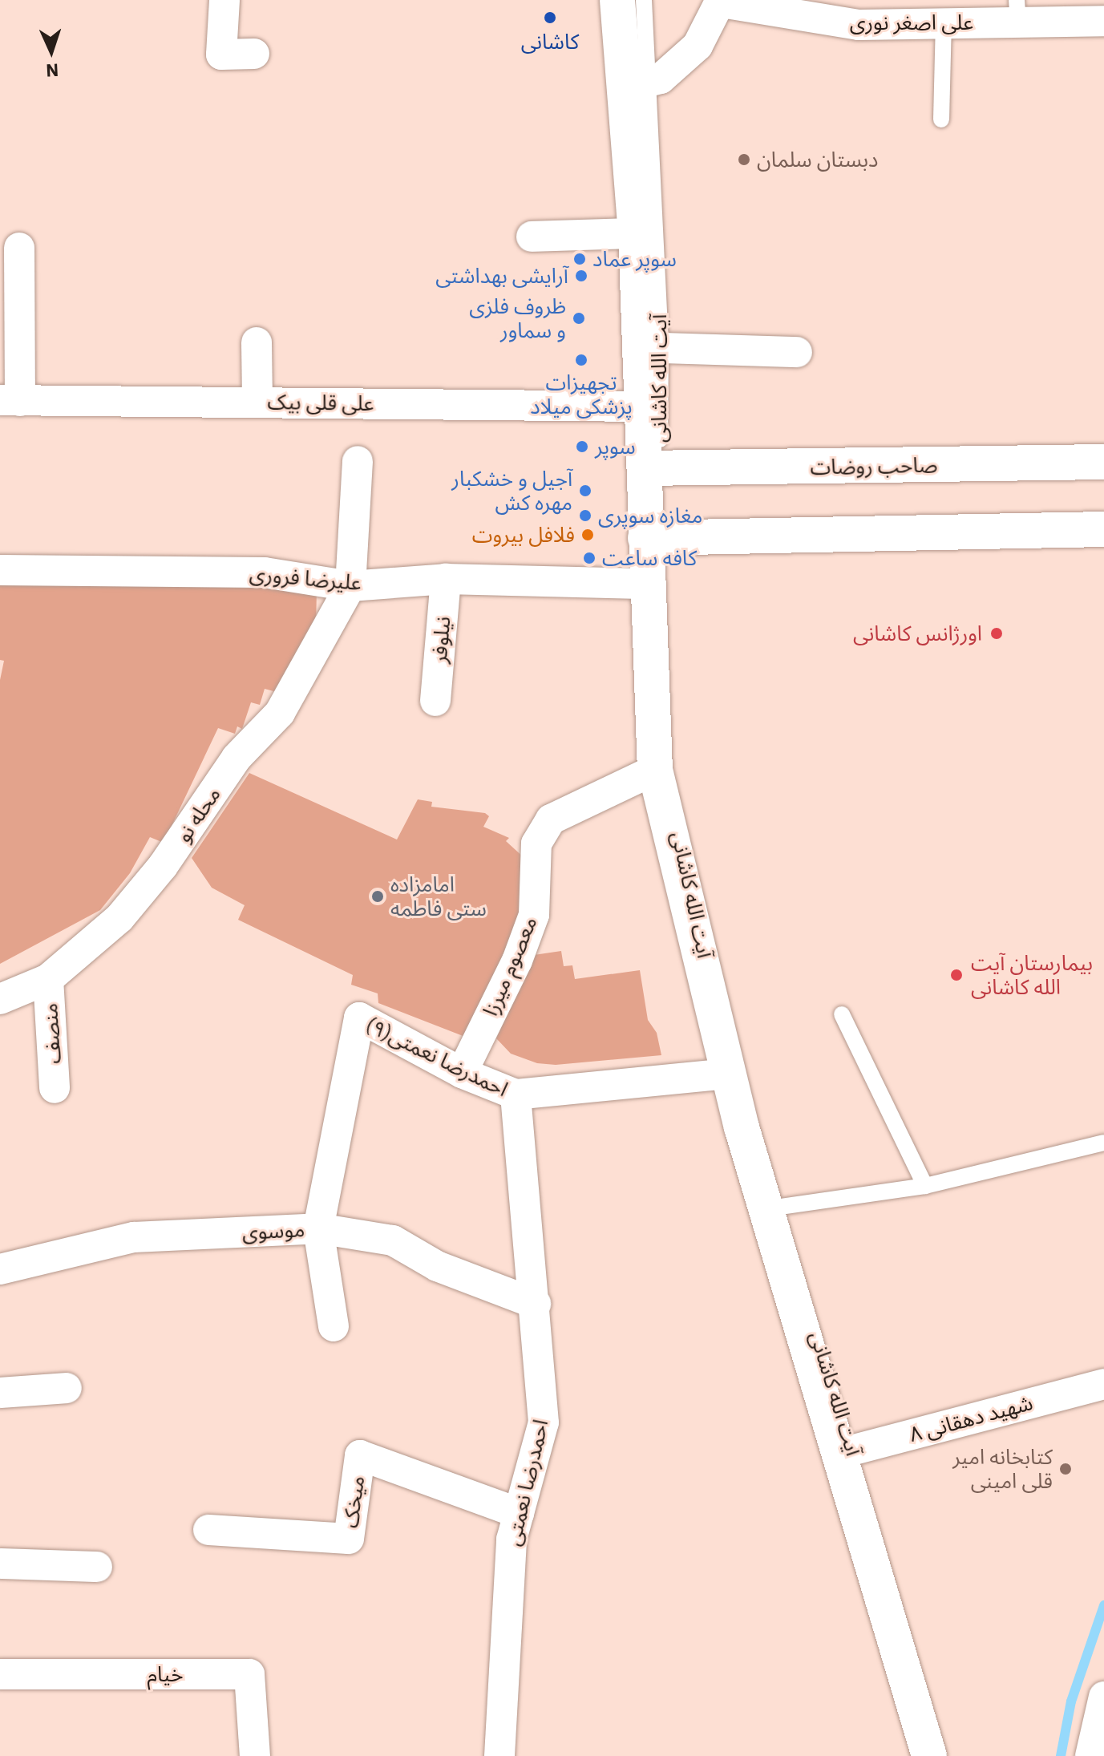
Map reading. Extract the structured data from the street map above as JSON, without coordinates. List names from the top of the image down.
{
  "streets": {
    "main road": ["آیت الله کاشانی", "صاحب روضات"],
    "street": [
      "علی اصغر نوری",
      "علی قلی بیک",
      "علیرضا فروری",
      "نیلوفر",
      "محله نو",
      "معصوم میرزا",
      "منصف",
      "احمدرضا نعمتی(۹)",
      "موسوی",
      "شهید دهقانی ۸",
      "احمدرضا نعمتی",
      "میخک",
      "خیام"
    ]
  },
  "crossings": [
    ["آیت الله کاشانی", "علی قلی بیک"],
    ["آیت الله کاشانی", "صاحب روضات"],
    ["آیت الله کاشانی", "علیرضا فروری"],
    ["آیت الله کاشانی", "معصوم میرزا"],
    ["آیت الله کاشانی", "احمدرضا نعمتی(۹)"],
    ["آیت الله کاشانی", "شهید دهقانی ۸"],
    ["علیرضا فروری", "نیلوفر"],
    ["علیرضا فروری", "محله نو"],
    ["محله نو", "منصف"],
    ["معصوم میرزا", "احمدرضا نعمتی(۹)"],
    ["احمدرضا نعمتی(۹)", "موسوی"],
    ["احمدرضا نعمتی(۹)", "احمدرضا نعمتی"],
    ["موسوی", "احمدرضا نعمتی"],
    ["احمدرضا نعمتی", "میخک"]
  ],
  "places": [
    "کاشانی",
    "دبستان سلمان",
    "سوپر عماد",
    "آرایشی بهداشتی",
    "ظروف فلزی و سماور",
    "تجهیزات پزشکی میلاد",
    "سوپر",
    "آجیل و خشکبار مهره کش",
    "مغازه سوپری",
    "فلافل بیروت",
    "کافه ساعت",
    "اورژانس کاشانی",
    "امامزاده ستی فاطمه",
    "بیمارستان آیت الله کاشانی",
    "کتابخانه امیر قلی امینی"
  ],
  "north": "bottom"
}
